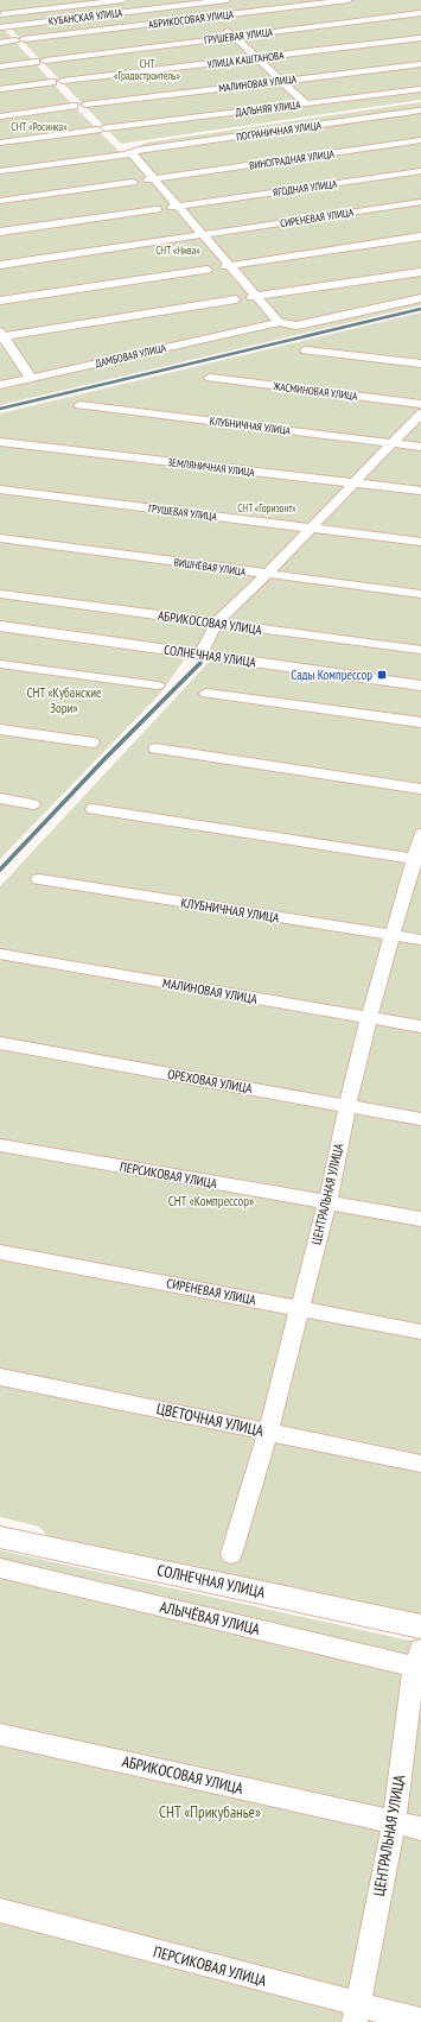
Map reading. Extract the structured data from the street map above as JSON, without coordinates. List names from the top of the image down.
{
  "streets": {
    "street": [
      "КУБАНСКАЯ УЛИЦА",
      "АБРИКОСОВАЯ УЛИЦА",
      "ГРУШЕВАЯ УЛИЦА",
      "УЛИЦА КАШТАНОВА",
      "МАЛИНОВАЯ УЛИЦА",
      "ДАЛЬНЯЯ УЛИЦА",
      "ПОГРАНИЧНАЯ УЛИЦА",
      "ВИНОГРАДНАЯ УЛИЦА",
      "ЯГОДНАЯ УЛИЦА",
      "СИРЕНЕВАЯ УЛИЦА",
      "ДАМБОВАЯ УЛИЦА",
      "ЖАСМИНОВАЯ УЛИЦА",
      "КЛУБНИЧНАЯ УЛИЦА",
      "ЗЕМЛЯНИЧНАЯ УЛИЦА",
      "ВИШНЁВАЯ УЛИЦА",
      "СОЛНЕЧНАЯ УЛИЦА",
      "ОРЕХОВАЯ УЛИЦА",
      "ПЕРСИКОВАЯ УЛИЦА",
      "ЦЕНТРАЛЬНАЯ УЛИЦА",
      "ЦВЕТОЧНАЯ УЛИЦА",
      "АЛЫЧЁВАЯ УЛИЦА"
    ]
  },
  "crossings": [
    ["АБРИКОСОВАЯ УЛИЦА", "ЦЕНТРАЛЬНАЯ УЛИЦА"],
    ["МАЛИНОВАЯ УЛИЦА", "ЦЕНТРАЛЬНАЯ УЛИЦА"],
    ["СИРЕНЕВАЯ УЛИЦА", "ЦЕНТРАЛЬНАЯ УЛИЦА"],
    ["КЛУБНИЧНАЯ УЛИЦА", "ЦЕНТРАЛЬНАЯ УЛИЦА"],
    ["ОРЕХОВАЯ УЛИЦА", "ЦЕНТРАЛЬНАЯ УЛИЦА"],
    ["ПЕРСИКОВАЯ УЛИЦА", "ЦЕНТРАЛЬНАЯ УЛИЦА"],
    ["ЦЕНТРАЛЬНАЯ УЛИЦА", "ЦВЕТОЧНАЯ УЛИЦА"],
    ["ЦЕНТРАЛЬНАЯ УЛИЦА", "АЛЫЧЁВАЯ УЛИЦА"]
  ],
  "parks": [
    "СНТ «Градостроитель»",
    "СНТ «Росинка»",
    "СНТ «Нива»",
    "СНТ «Горизонт»",
    "СНТ «Кубанские Зори»",
    "СНТ «Компрессор»",
    "СНТ «Прикубанье»"
  ],
  "places": {
    "transit": ["Сады Компрессор"]
  }
}
